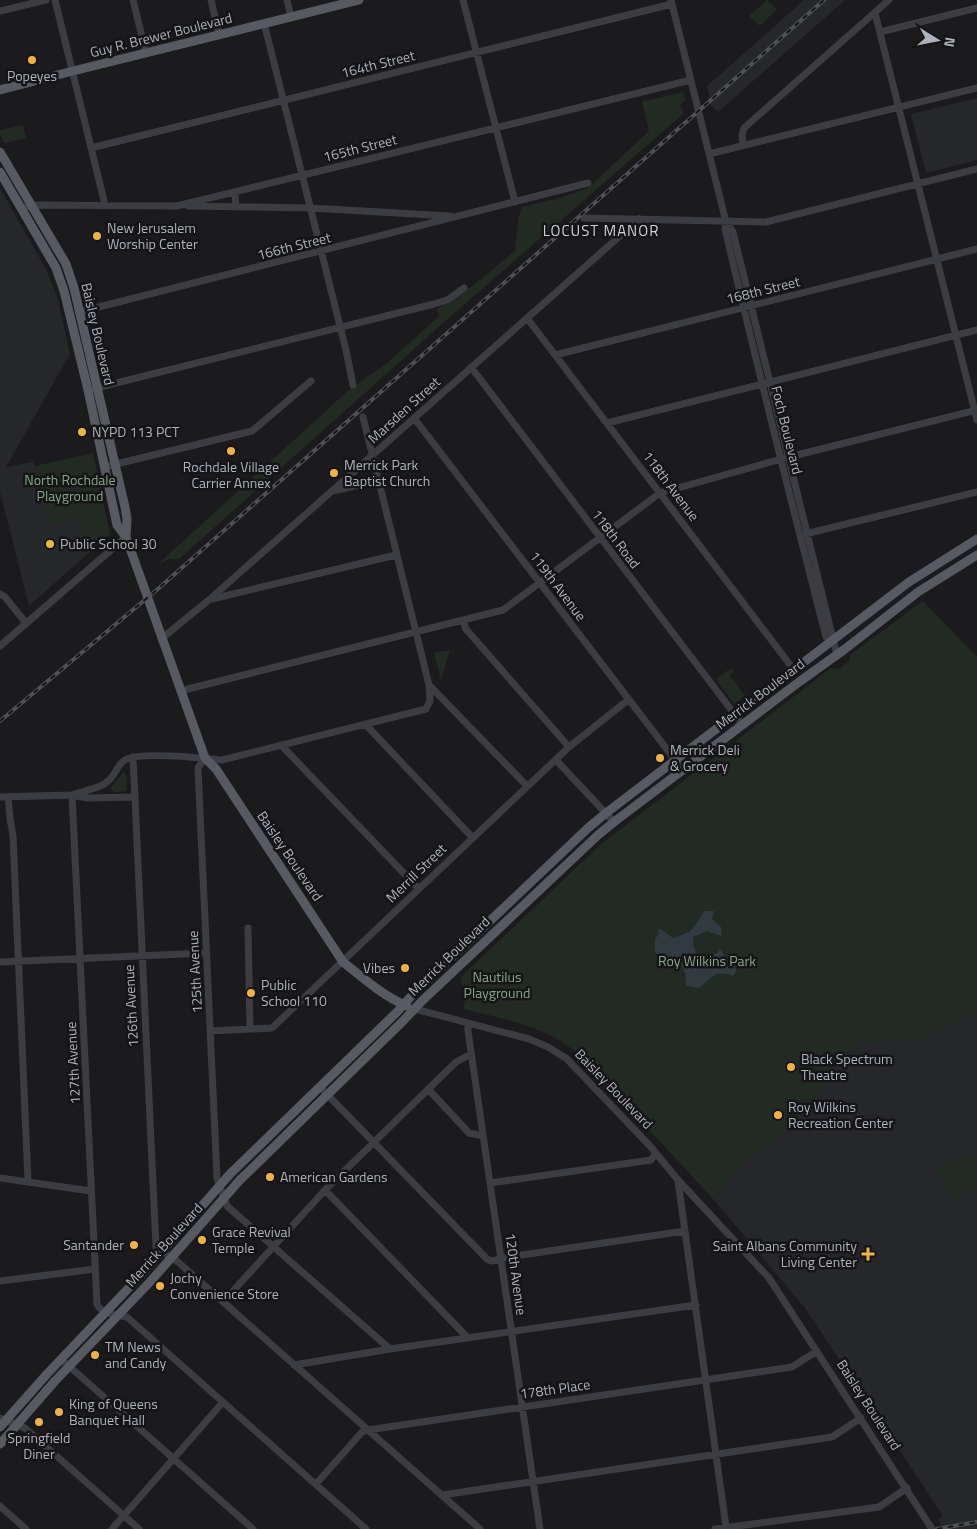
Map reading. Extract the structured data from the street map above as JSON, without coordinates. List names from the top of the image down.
{
  "streets": {
    "main road": ["Guy R. Brewer Boulevard", "Baisley Boulevard", "Merrick Boulevard"],
    "street": [
      "164th Street",
      "165th Street",
      "166th Street",
      "168th Street",
      "Marsden Street",
      "Foch Boulevard",
      "118th Avenue",
      "118th Road",
      "119th Avenue",
      "Merrill Street",
      "125th Avenue",
      "126th Avenue",
      "127th Avenue",
      "120th Avenue",
      "178th Place"
    ]
  },
  "crossings": [
    ["164th Street", "Foch Boulevard"],
    ["165th Street", "Baisley Boulevard"],
    ["165th Street", "Foch Boulevard"],
    ["166th Street", "Baisley Boulevard"],
    ["168th Street", "Foch Boulevard"],
    ["168th Street", "118th Avenue"],
    ["Baisley Boulevard", "Marsden Street"],
    ["Baisley Boulevard", "Merrick Boulevard"],
    ["Baisley Boulevard", "Merrill Street"],
    ["Baisley Boulevard", "125th Avenue"],
    ["Baisley Boulevard", "120th Avenue"],
    ["Baisley Boulevard", "178th Place"],
    ["Marsden Street", "118th Avenue"],
    ["Marsden Street", "118th Road"],
    ["Marsden Street", "119th Avenue"],
    ["Foch Boulevard", "Merrick Boulevard"],
    ["118th Avenue", "Merrick Boulevard"],
    ["118th Road", "Merrick Boulevard"],
    ["119th Avenue", "Merrick Boulevard"],
    ["119th Avenue", "Merrill Street"],
    ["Merrick Boulevard", "125th Avenue"],
    ["Merrick Boulevard", "126th Avenue"],
    ["Merrick Boulevard", "127th Avenue"],
    ["Merrill Street", "125th Avenue"],
    ["120th Avenue", "178th Place"]
  ],
  "districts": ["LOCUST MANOR"],
  "parks": ["North Rochdale Playground", "Roy Wilkins Park", "Nautilus Playground"],
  "places": {
    "other": [
      "Popeyes",
      "New Jerusalem Worship Center",
      "NYPD 113 PCT",
      "Rochdale Village Carrier Annex",
      "Merrick Park Baptist Church",
      "Public School 30",
      "Merrick Deli & Grocery",
      "Vibes",
      "Public School 110",
      "Black Spectrum Theatre",
      "Roy Wilkins Recreation Center",
      "American Gardens",
      "Grace Revival Temple",
      "Santander",
      "Jochy Convenience Store",
      "TM News and Candy",
      "King of Queens Banquet Hall",
      "Springfield Diner"
    ],
    "health": ["Saint Albans Community Living Center"]
  },
  "north": "right"
}
